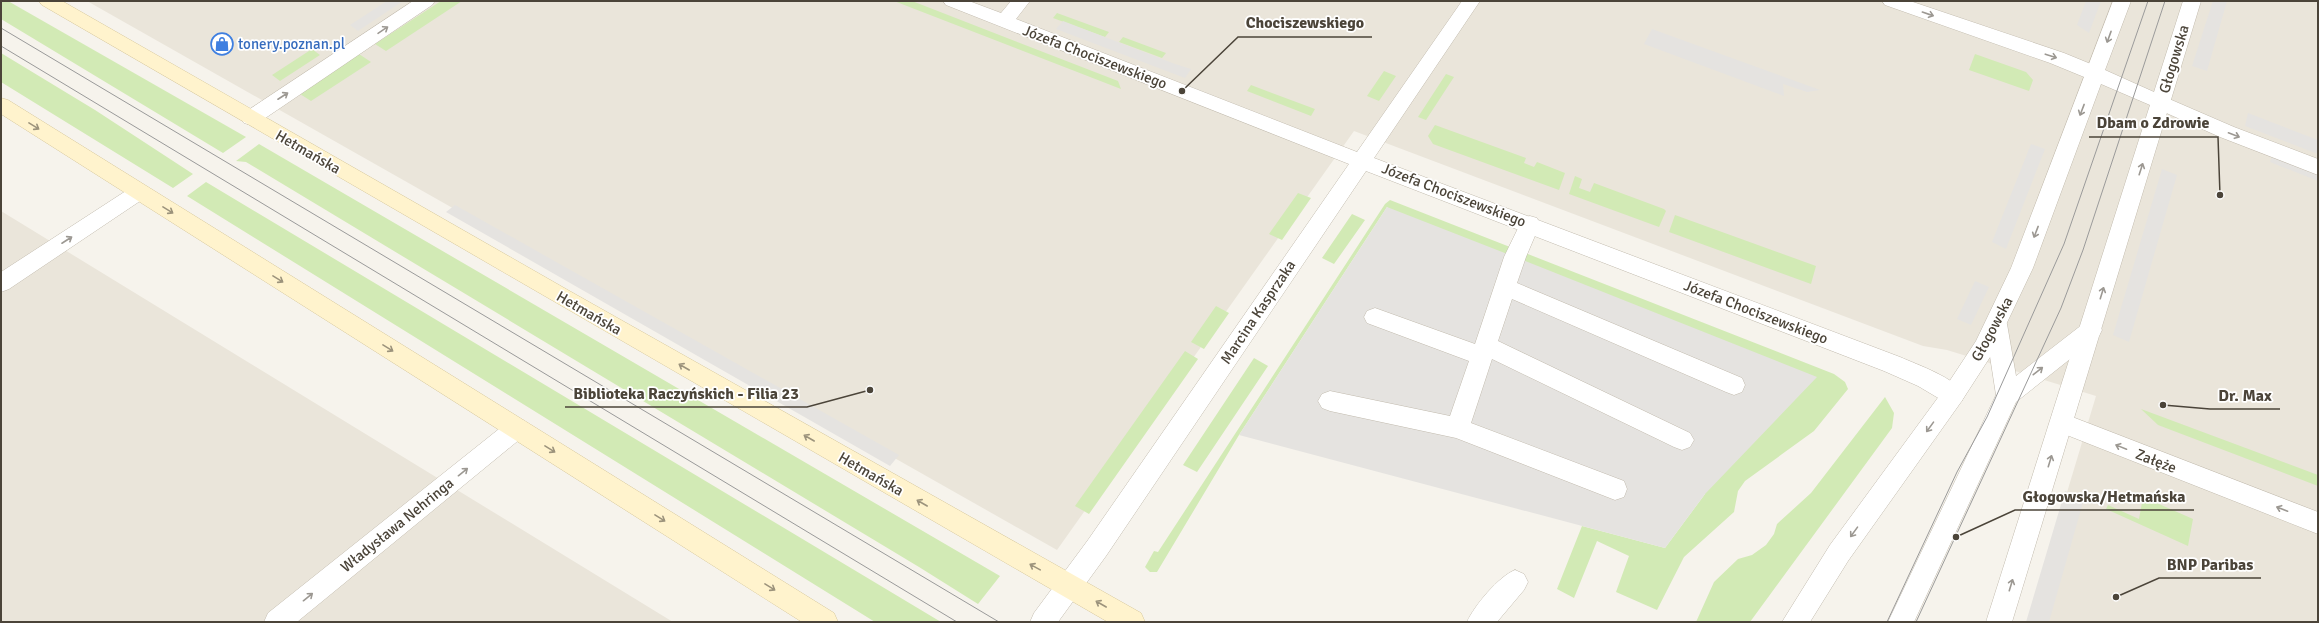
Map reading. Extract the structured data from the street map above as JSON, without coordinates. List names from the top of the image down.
{
  "streets": {
    "main road": ["Hetmańska"],
    "street": [
      "Józefa Chociszewskiego",
      "Głogowska",
      "Marcina Kasprzaka",
      "Załęże",
      "Władysława Nehringa"
    ]
  },
  "crossings": [
    ["Józefa Chociszewskiego", "Głogowska"],
    ["Józefa Chociszewskiego", "Marcina Kasprzaka"],
    ["Głogowska", "Załęże"],
    ["Hetmańska", "Marcina Kasprzaka"]
  ],
  "one_way": ["Załęże", "Władysława Nehringa"],
  "places": {
    "shop": ["tonery.poznan.pl"],
    "other": [
      "Chociszewskiego",
      "Dbam o Zdrowie",
      "Biblioteka Raczyńskich - Filia 23",
      "Dr. Max",
      "Głogowska/Hetmańska",
      "BNP Paribas"
    ]
  }
}
